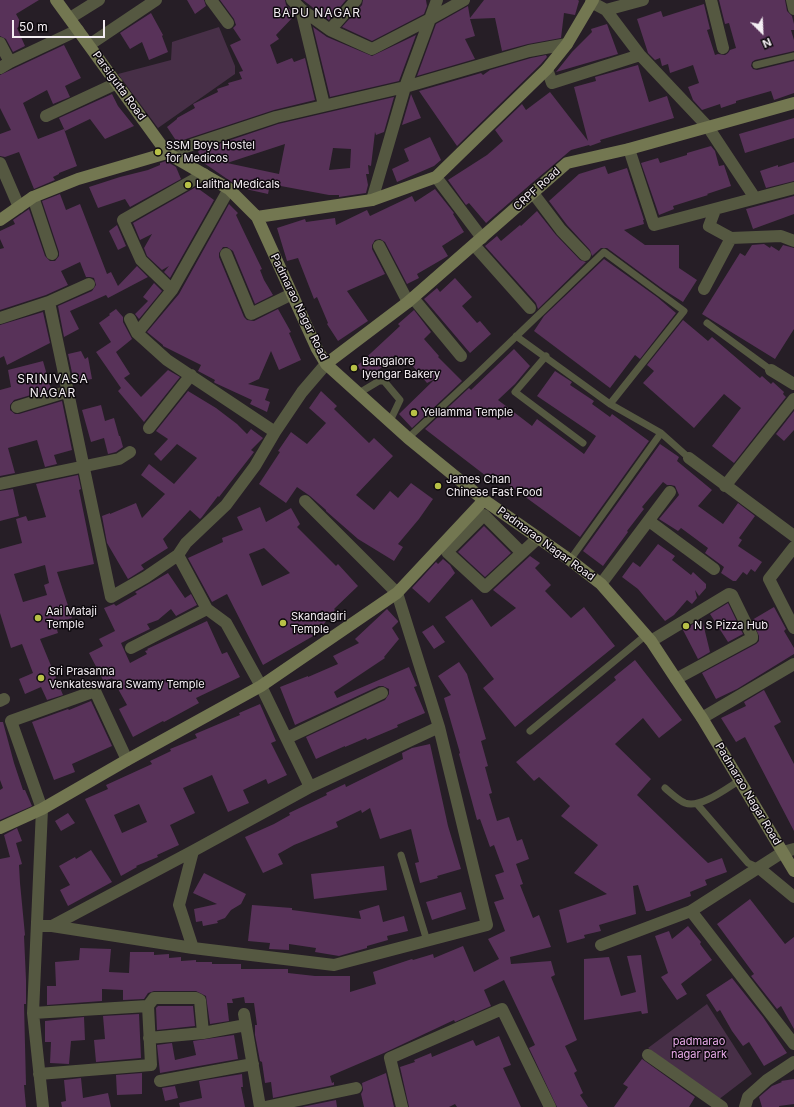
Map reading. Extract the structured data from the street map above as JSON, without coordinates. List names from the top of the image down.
{
  "streets": {
    "street": ["Parsigutta Road", "CRPF Road", "Padmarao Nagar Road"]
  },
  "crossings": [
    ["Parsigutta Road", "Padmarao Nagar Road"],
    ["CRPF Road", "Padmarao Nagar Road"]
  ],
  "districts": ["BAPU NAGAR", "SRINIVASA NAGAR"],
  "parks": ["padmarao nagar park"],
  "places": [
    "SSM Boys Hostel for Medicos",
    "Lalitha Medicals",
    "Bangalore Iyengar Bakery",
    "Yellamma Temple",
    "James Chan Chinese Fast Food",
    "Aai Mataji Temple",
    "Skandagiri Temple",
    "N S Pizza Hub",
    "Sri Prasanna Venkateswara Swamy Temple"
  ],
  "scale_bar": "50 m",
  "north": "bottom right"
}
